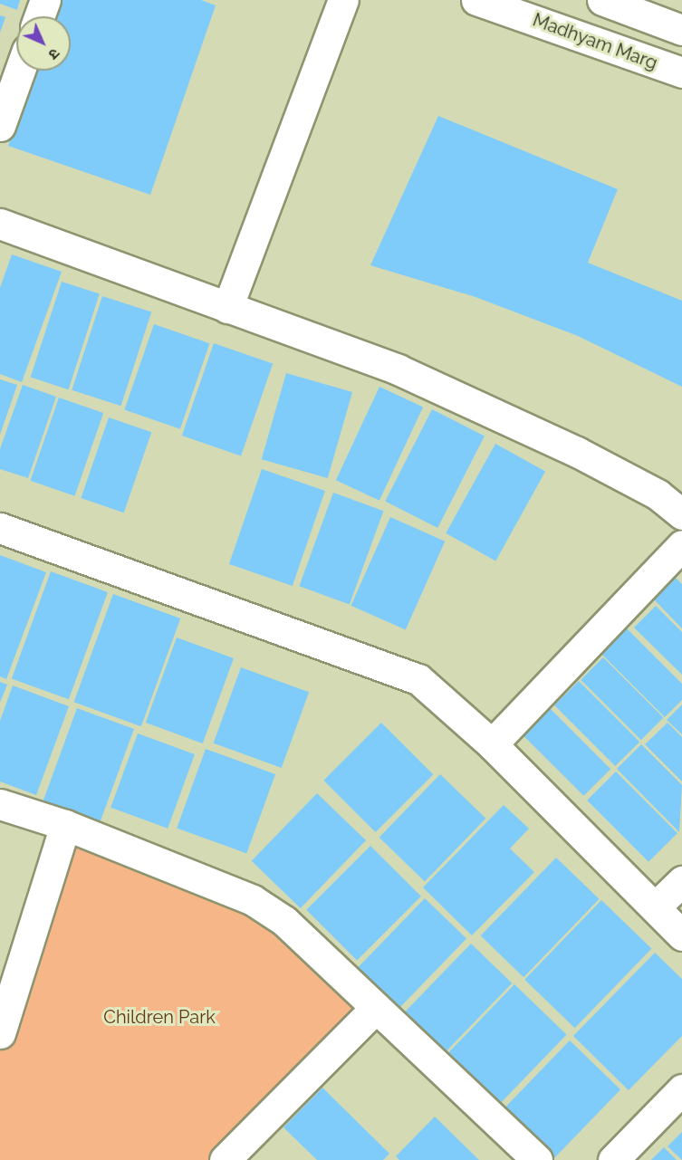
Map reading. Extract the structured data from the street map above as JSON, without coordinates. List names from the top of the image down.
{
  "streets": {
    "street": ["Madhyam Marg"]
  },
  "parks": ["Children Park"],
  "north": "bottom right"
}
